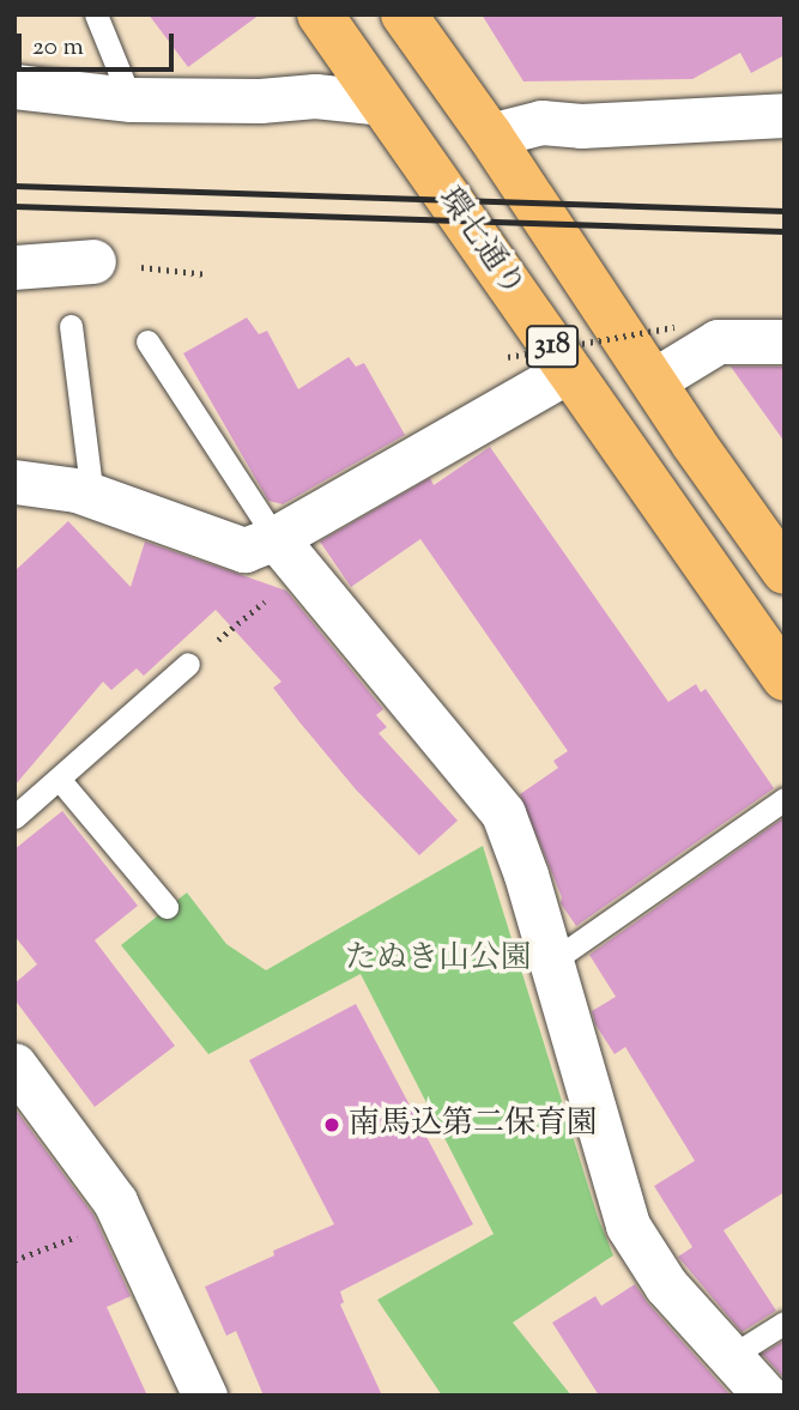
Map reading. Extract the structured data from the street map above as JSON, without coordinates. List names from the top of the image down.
{
  "streets": {
    "main road": ["環七通り", "318"]
  },
  "parks": ["たぬき山公園"],
  "places": ["南馬込第二保育園"],
  "scale_bar": "20 m"
}
